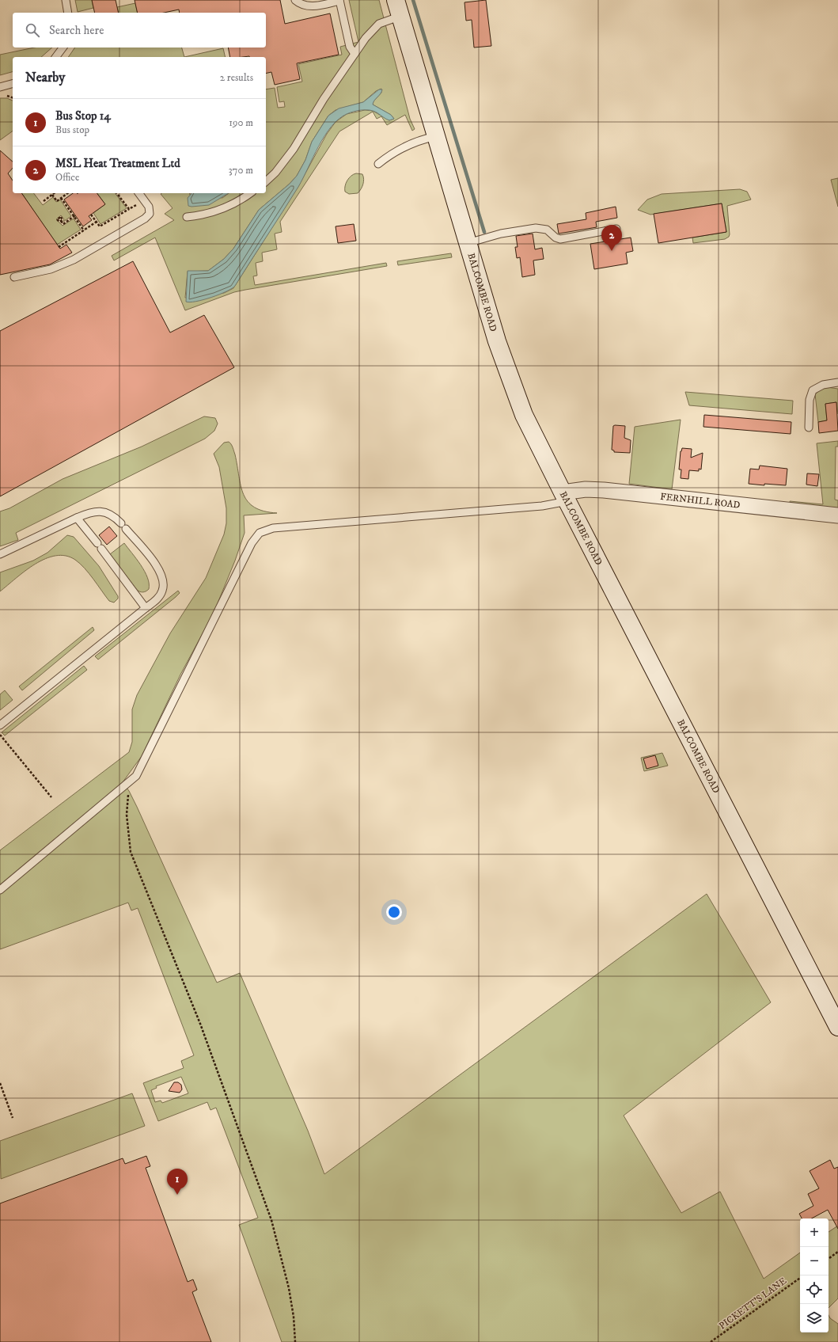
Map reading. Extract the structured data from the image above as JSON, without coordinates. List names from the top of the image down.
{
  "streets": {
    "main road": ["BALCOMBE ROAD"],
    "street": ["FERNHILL ROAD"],
    "path": ["PICKETT'S LANE"]
  },
  "crossings": [
    ["BALCOMBE ROAD", "FERNHILL ROAD"]
  ],
  "page": {
    "search": "Search here",
    "heading": ["Nearby", "2 results"],
    "list": [
      {
        "mark": "1",
        "name": "Bus Stop 14",
        "note": "Bus stop",
        "value": "190 m"
      },
      {
        "mark": "2",
        "name": "MSL Heat Treatment Ltd",
        "note": "Office",
        "value": "370 m"
      }
    ],
    "pins": ["2", "1"],
    "map_buttons": ["+", "−"]
  }
}
